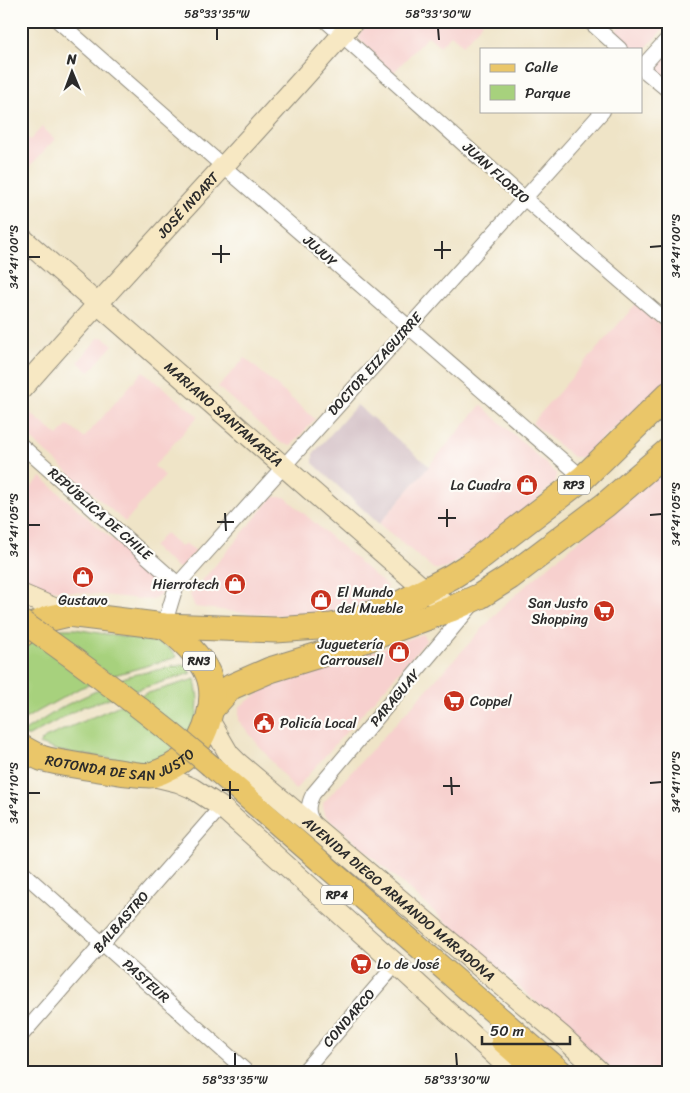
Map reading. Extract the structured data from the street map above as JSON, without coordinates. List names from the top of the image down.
{
  "streets": {
    "highway": ["RP3", "RN3", "ROTONDA DE SAN JUSTO"],
    "main road": ["RP4", "AVENIDA DIEGO ARMANDO MARADONA"],
    "street": [
      "JUAN FLORIO",
      "JOSÉ INDART",
      "JUJUY",
      "DOCTOR EIZAGUIRRE",
      "MARIANO SANTAMARÍA",
      "REPÚBLICA DE CHILE",
      "PARAGUAY",
      "BALBASTRO",
      "PASTEUR",
      "CONDARCO"
    ]
  },
  "crossings": [
    ["JUAN FLORIO", "JOSÉ INDART"],
    ["JUAN FLORIO", "DOCTOR EIZAGUIRRE"],
    ["JOSÉ INDART", "JUJUY"],
    ["JOSÉ INDART", "MARIANO SANTAMARÍA"],
    ["JUJUY", "DOCTOR EIZAGUIRRE"],
    ["JUJUY", "RP3"],
    ["DOCTOR EIZAGUIRRE", "MARIANO SANTAMARÍA"],
    ["DOCTOR EIZAGUIRRE", "RP3"],
    ["DOCTOR EIZAGUIRRE", "REPÚBLICA DE CHILE"],
    ["DOCTOR EIZAGUIRRE", "ROTONDA DE SAN JUSTO"],
    ["MARIANO SANTAMARÍA", "RP3"],
    ["RP3", "PARAGUAY"],
    ["RP3", "ROTONDA DE SAN JUSTO"],
    ["RP3", "AVENIDA DIEGO ARMANDO MARADONA"],
    ["PARAGUAY", "AVENIDA DIEGO ARMANDO MARADONA"],
    ["ROTONDA DE SAN JUSTO", "AVENIDA DIEGO ARMANDO MARADONA"],
    ["BALBASTRO", "PASTEUR"]
  ],
  "places": {
    "shop": [
      "La Cuadra",
      "Gustavo",
      "Hierrotech",
      "El Mundo del Mueble",
      "Juguetería Carrousell"
    ],
    "supermarket": ["San Justo Shopping", "Coppel", "Lo de José"],
    "public building": ["Policía Local"]
  },
  "legend": ["Calle", "Parque"],
  "scale_bar": "50 m",
  "north": "top",
  "coordinates": [
    "58°33'35\"W",
    "58°33'30\"W",
    "34°41'00\"S",
    "34°41'05\"S",
    "34°41'10\"S"
  ]
}
